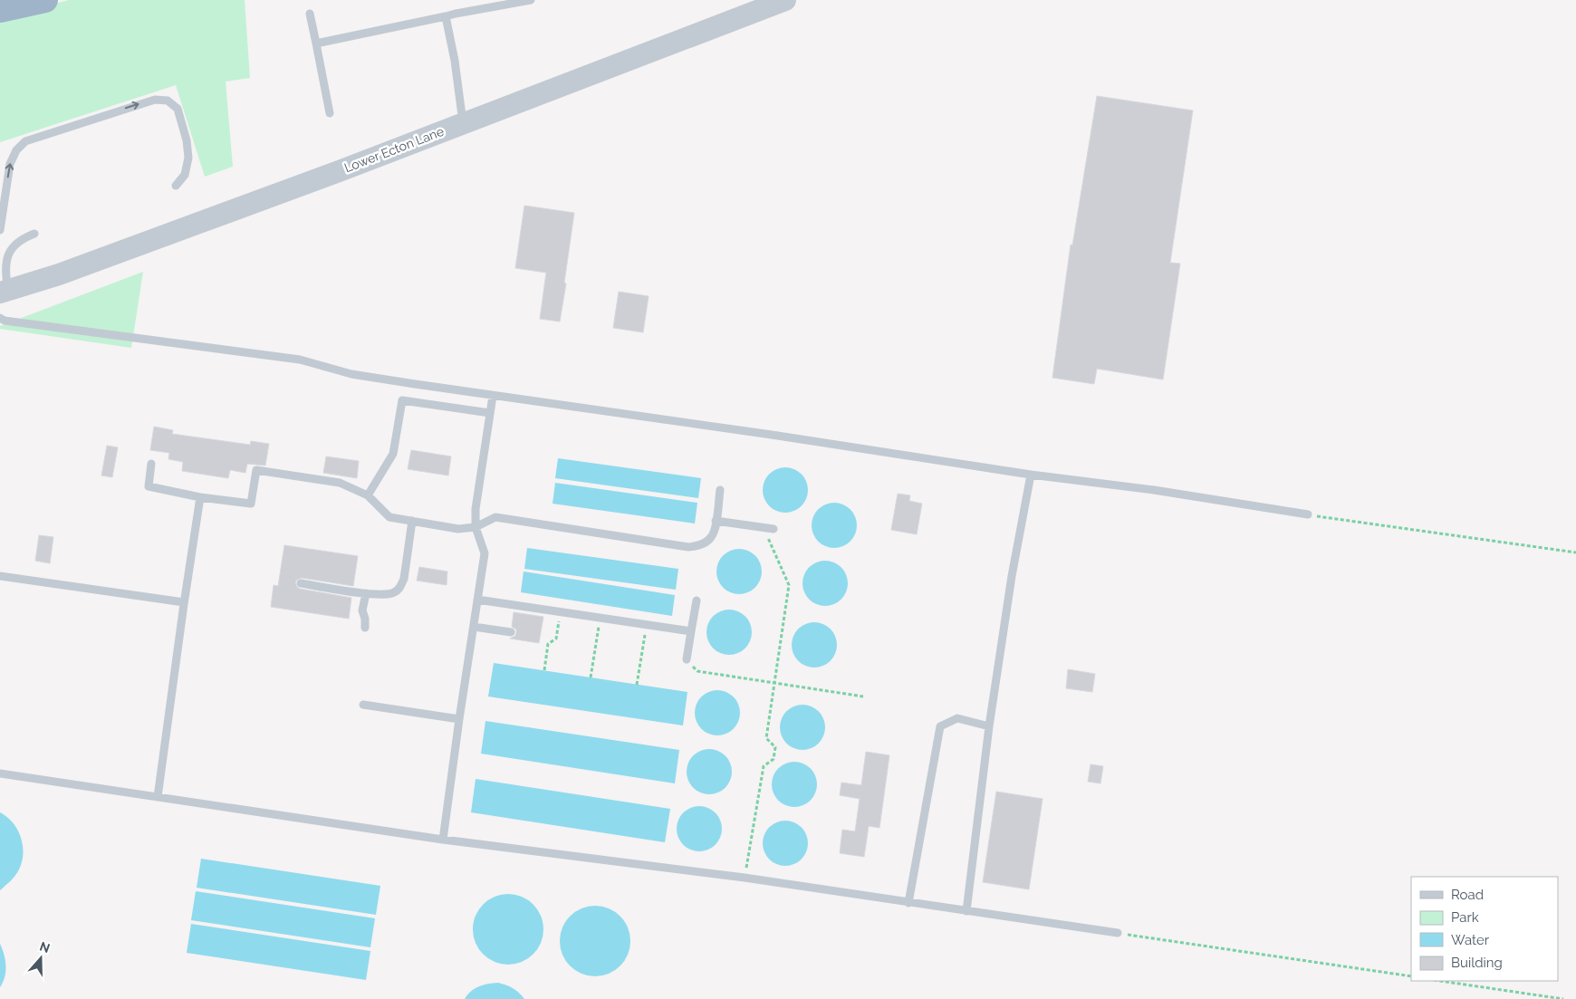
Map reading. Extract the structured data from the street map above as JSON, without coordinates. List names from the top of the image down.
{
  "streets": {
    "street": ["Lower Ecton Lane"]
  },
  "legend": [
    "Road",
    "Park",
    "Water",
    "Building"
  ],
  "north": "top"
}
